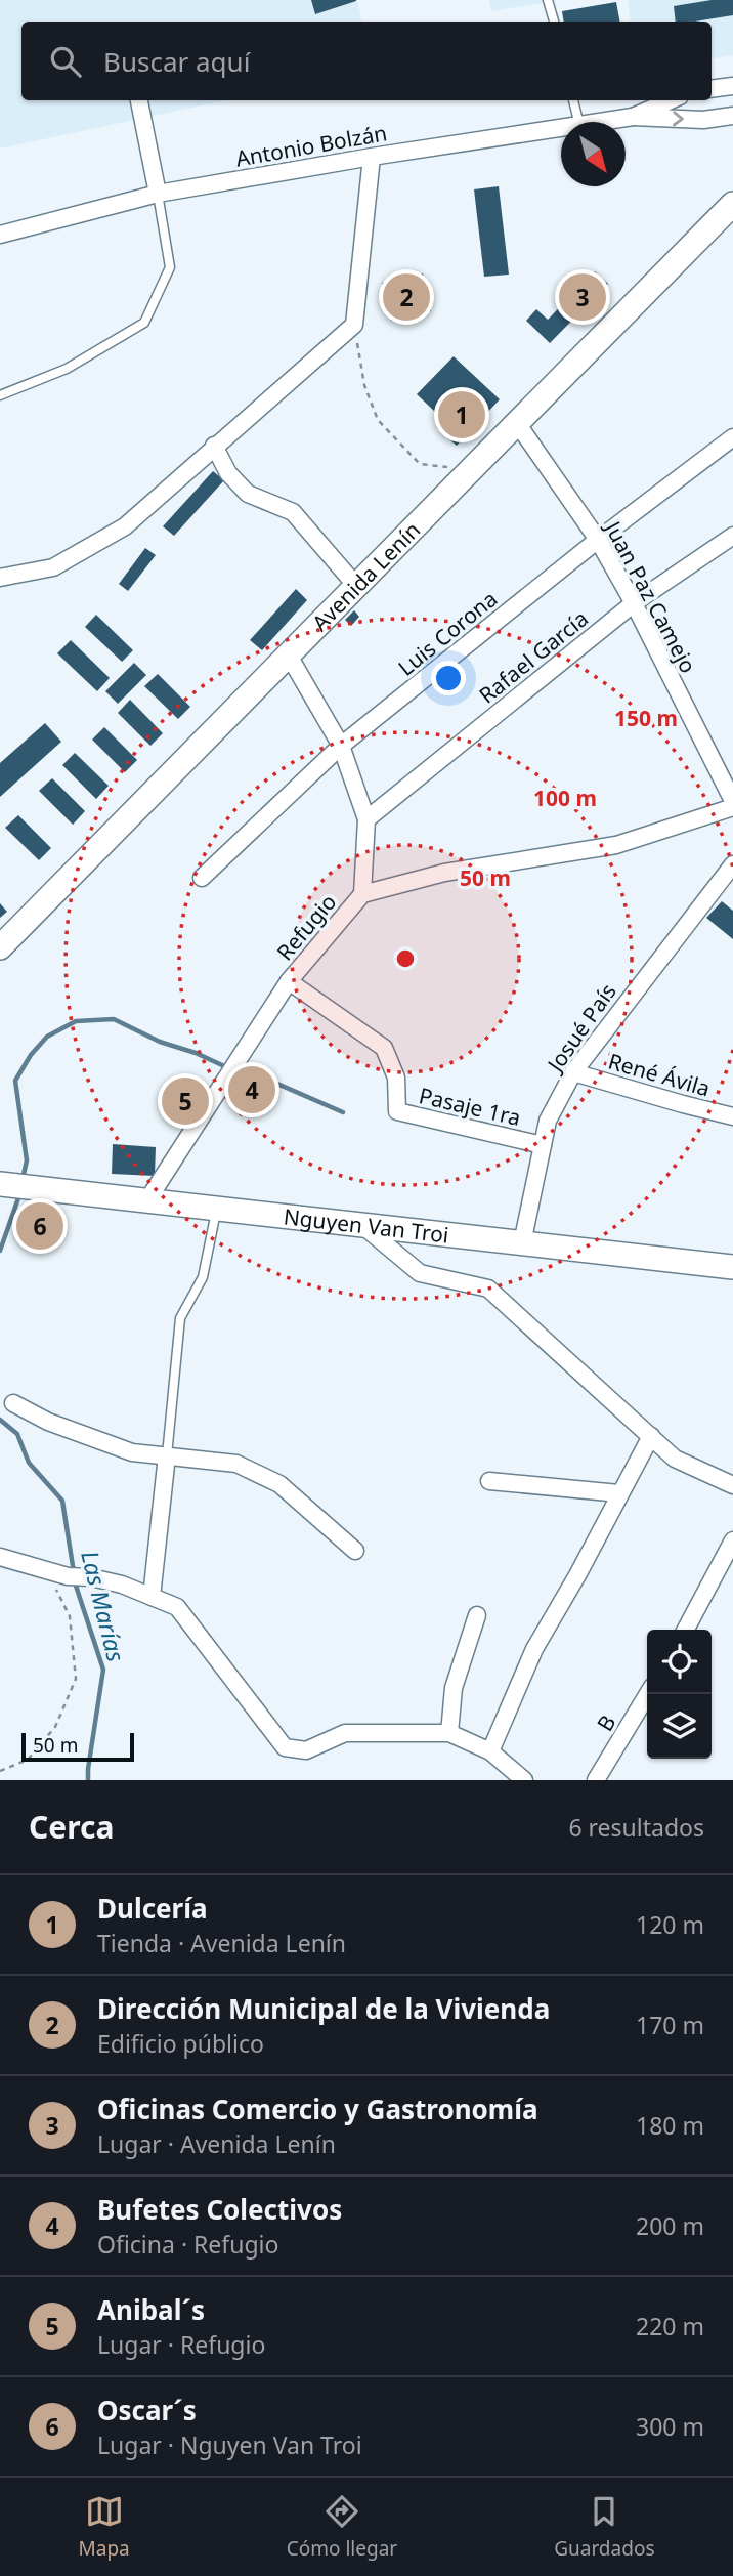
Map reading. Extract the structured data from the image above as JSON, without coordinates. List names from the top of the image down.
{
  "streets": {
    "street": [
      "Antonio Bolzán",
      "Avenida Lenín",
      "Juan Paz Camejo",
      "Luis Corona",
      "Rafael García",
      "Refugio",
      "Josué País",
      "René Ávila",
      "Pasaje 1ra",
      "Nguyen Van Troi",
      "B"
    ]
  },
  "crossings": [
    ["Avenida Lenín", "Juan Paz Camejo"],
    ["Juan Paz Camejo", "Luis Corona"],
    ["Juan Paz Camejo", "Rafael García"],
    ["Refugio", "Pasaje 1ra"],
    ["Refugio", "Nguyen Van Troi"],
    ["Josué País", "René Ávila"],
    ["Josué País", "Pasaje 1ra"],
    ["Josué País", "Nguyen Van Troi"]
  ],
  "water": ["Las Marías"],
  "scale_bar": "50 m",
  "north": "bottom right",
  "page": {
    "search": "Buscar aquí",
    "pins": [
      "2",
      "3",
      "1",
      "4",
      "5",
      "6"
    ],
    "scale": "50 m",
    "heading": ["Cerca", "6 resultados"],
    "list": [
      {
        "mark": "1",
        "name": "Dulcería",
        "note": "Tienda · Avenida Lenín",
        "value": "120 m"
      },
      {
        "mark": "2",
        "name": "Dirección Municipal de la Vivienda",
        "note": "Edificio público",
        "value": "170 m"
      },
      {
        "mark": "3",
        "name": "Oficinas Comercio y Gastronomía",
        "note": "Lugar · Avenida Lenín",
        "value": "180 m"
      },
      {
        "mark": "4",
        "name": "Bufetes Colectivos",
        "note": "Oficina · Refugio",
        "value": "200 m"
      },
      {
        "mark": "5",
        "name": "Anibal´s",
        "note": "Lugar · Refugio",
        "value": "220 m"
      },
      {
        "mark": "6",
        "name": "Oscar´s",
        "note": "Lugar · Nguyen Van Troi",
        "value": "300 m"
      }
    ],
    "nav": ["Mapa", "Cómo llegar", "Guardados"]
  },
  "rings": ["150 m", "100 m", "50 m"]
}
